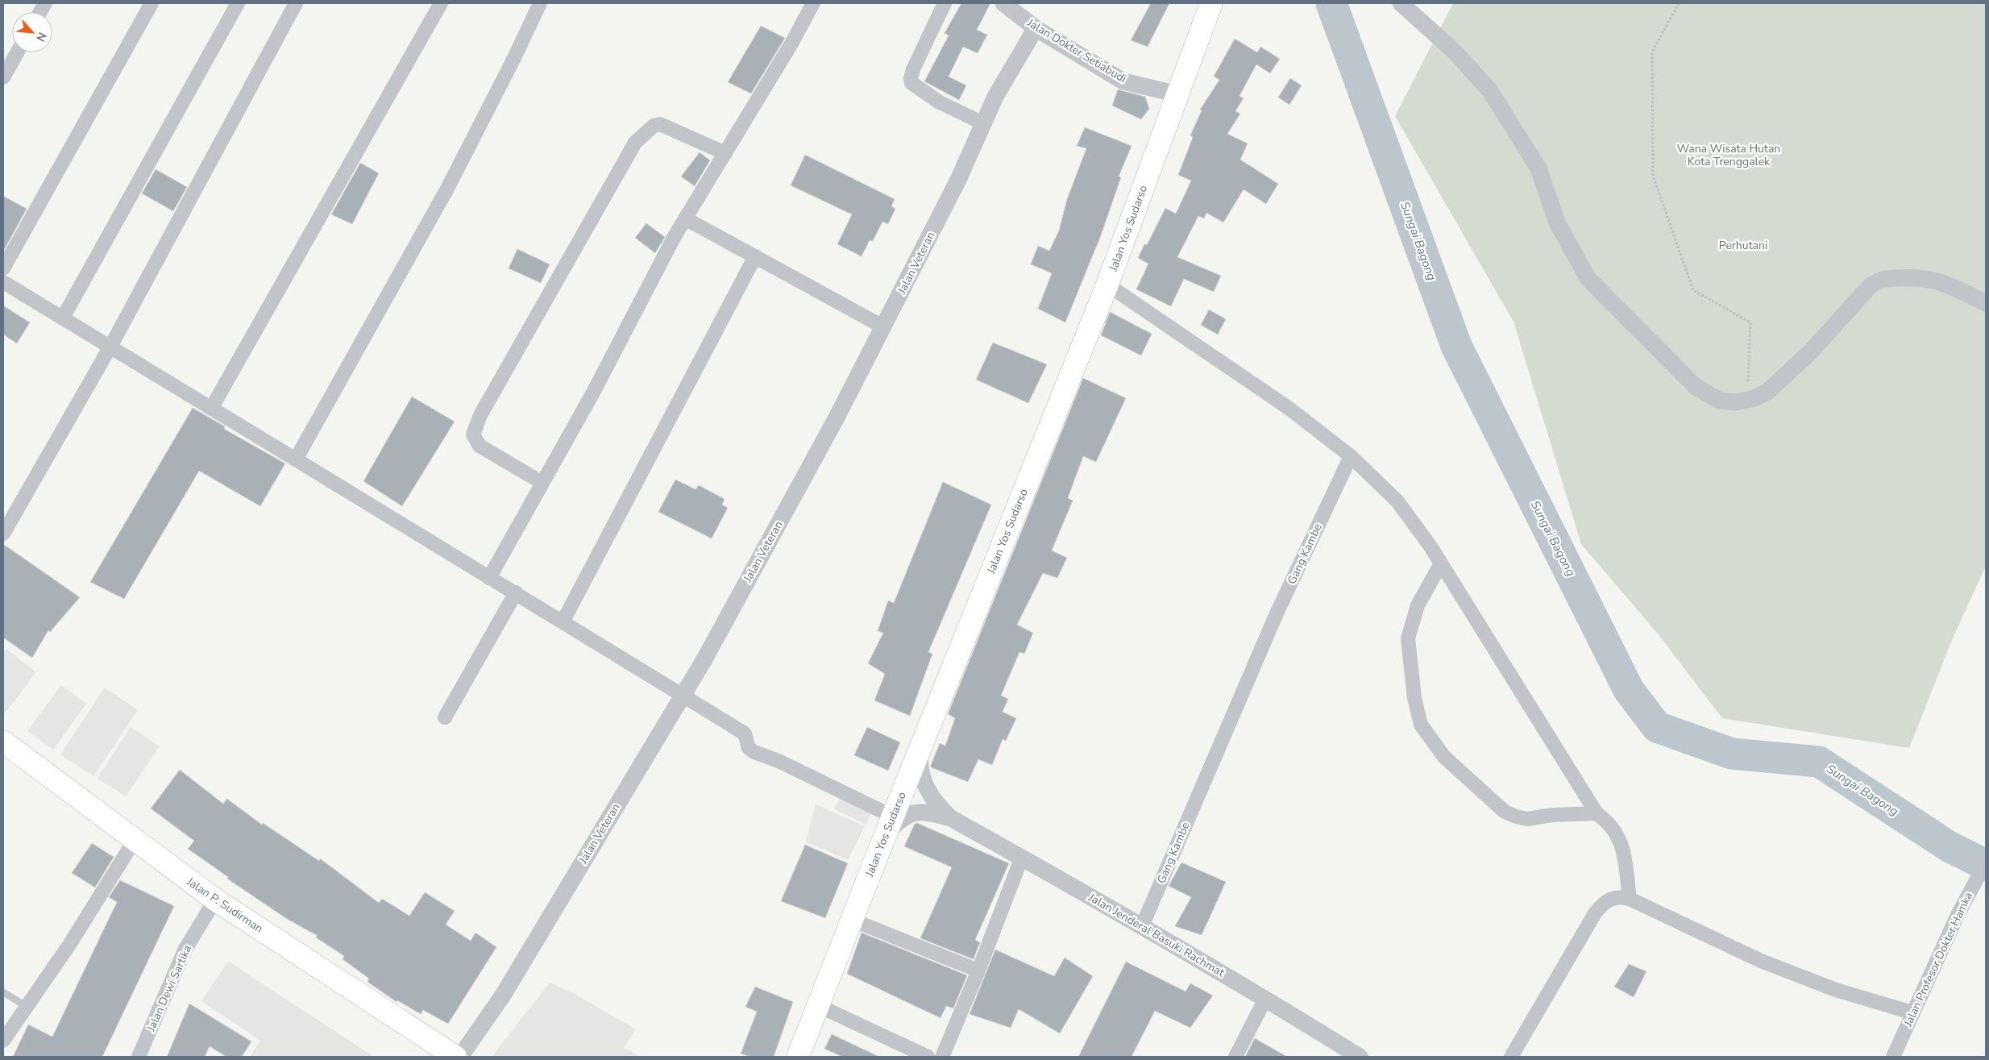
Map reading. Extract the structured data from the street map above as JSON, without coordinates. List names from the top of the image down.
{
  "streets": {
    "highway": ["Jalan Yos Sudarso", "Jalan P. Sudirman"],
    "street": [
      "Jalan Dokter Setiabudi",
      "Jalan Veteran",
      "Gang Kambe",
      "Jalan Jenderal Basuki Rachmat",
      "Jalan Profesor Dokter Hamka",
      "Jalan Dewi Sartika"
    ]
  },
  "crossings": [
    ["Jalan Dokter Setiabudi", "Jalan Yos Sudarso"],
    ["Jalan Dokter Setiabudi", "Jalan Veteran"],
    ["Gang Kambe", "Jalan Jenderal Basuki Rachmat"],
    ["Jalan P. Sudirman", "Jalan Dewi Sartika"]
  ],
  "water": ["Sungai Bagong"],
  "parks": ["Wana Wisata Hutan Kota Trenggalek", "Perhutani"],
  "north": "bottom right"
}
